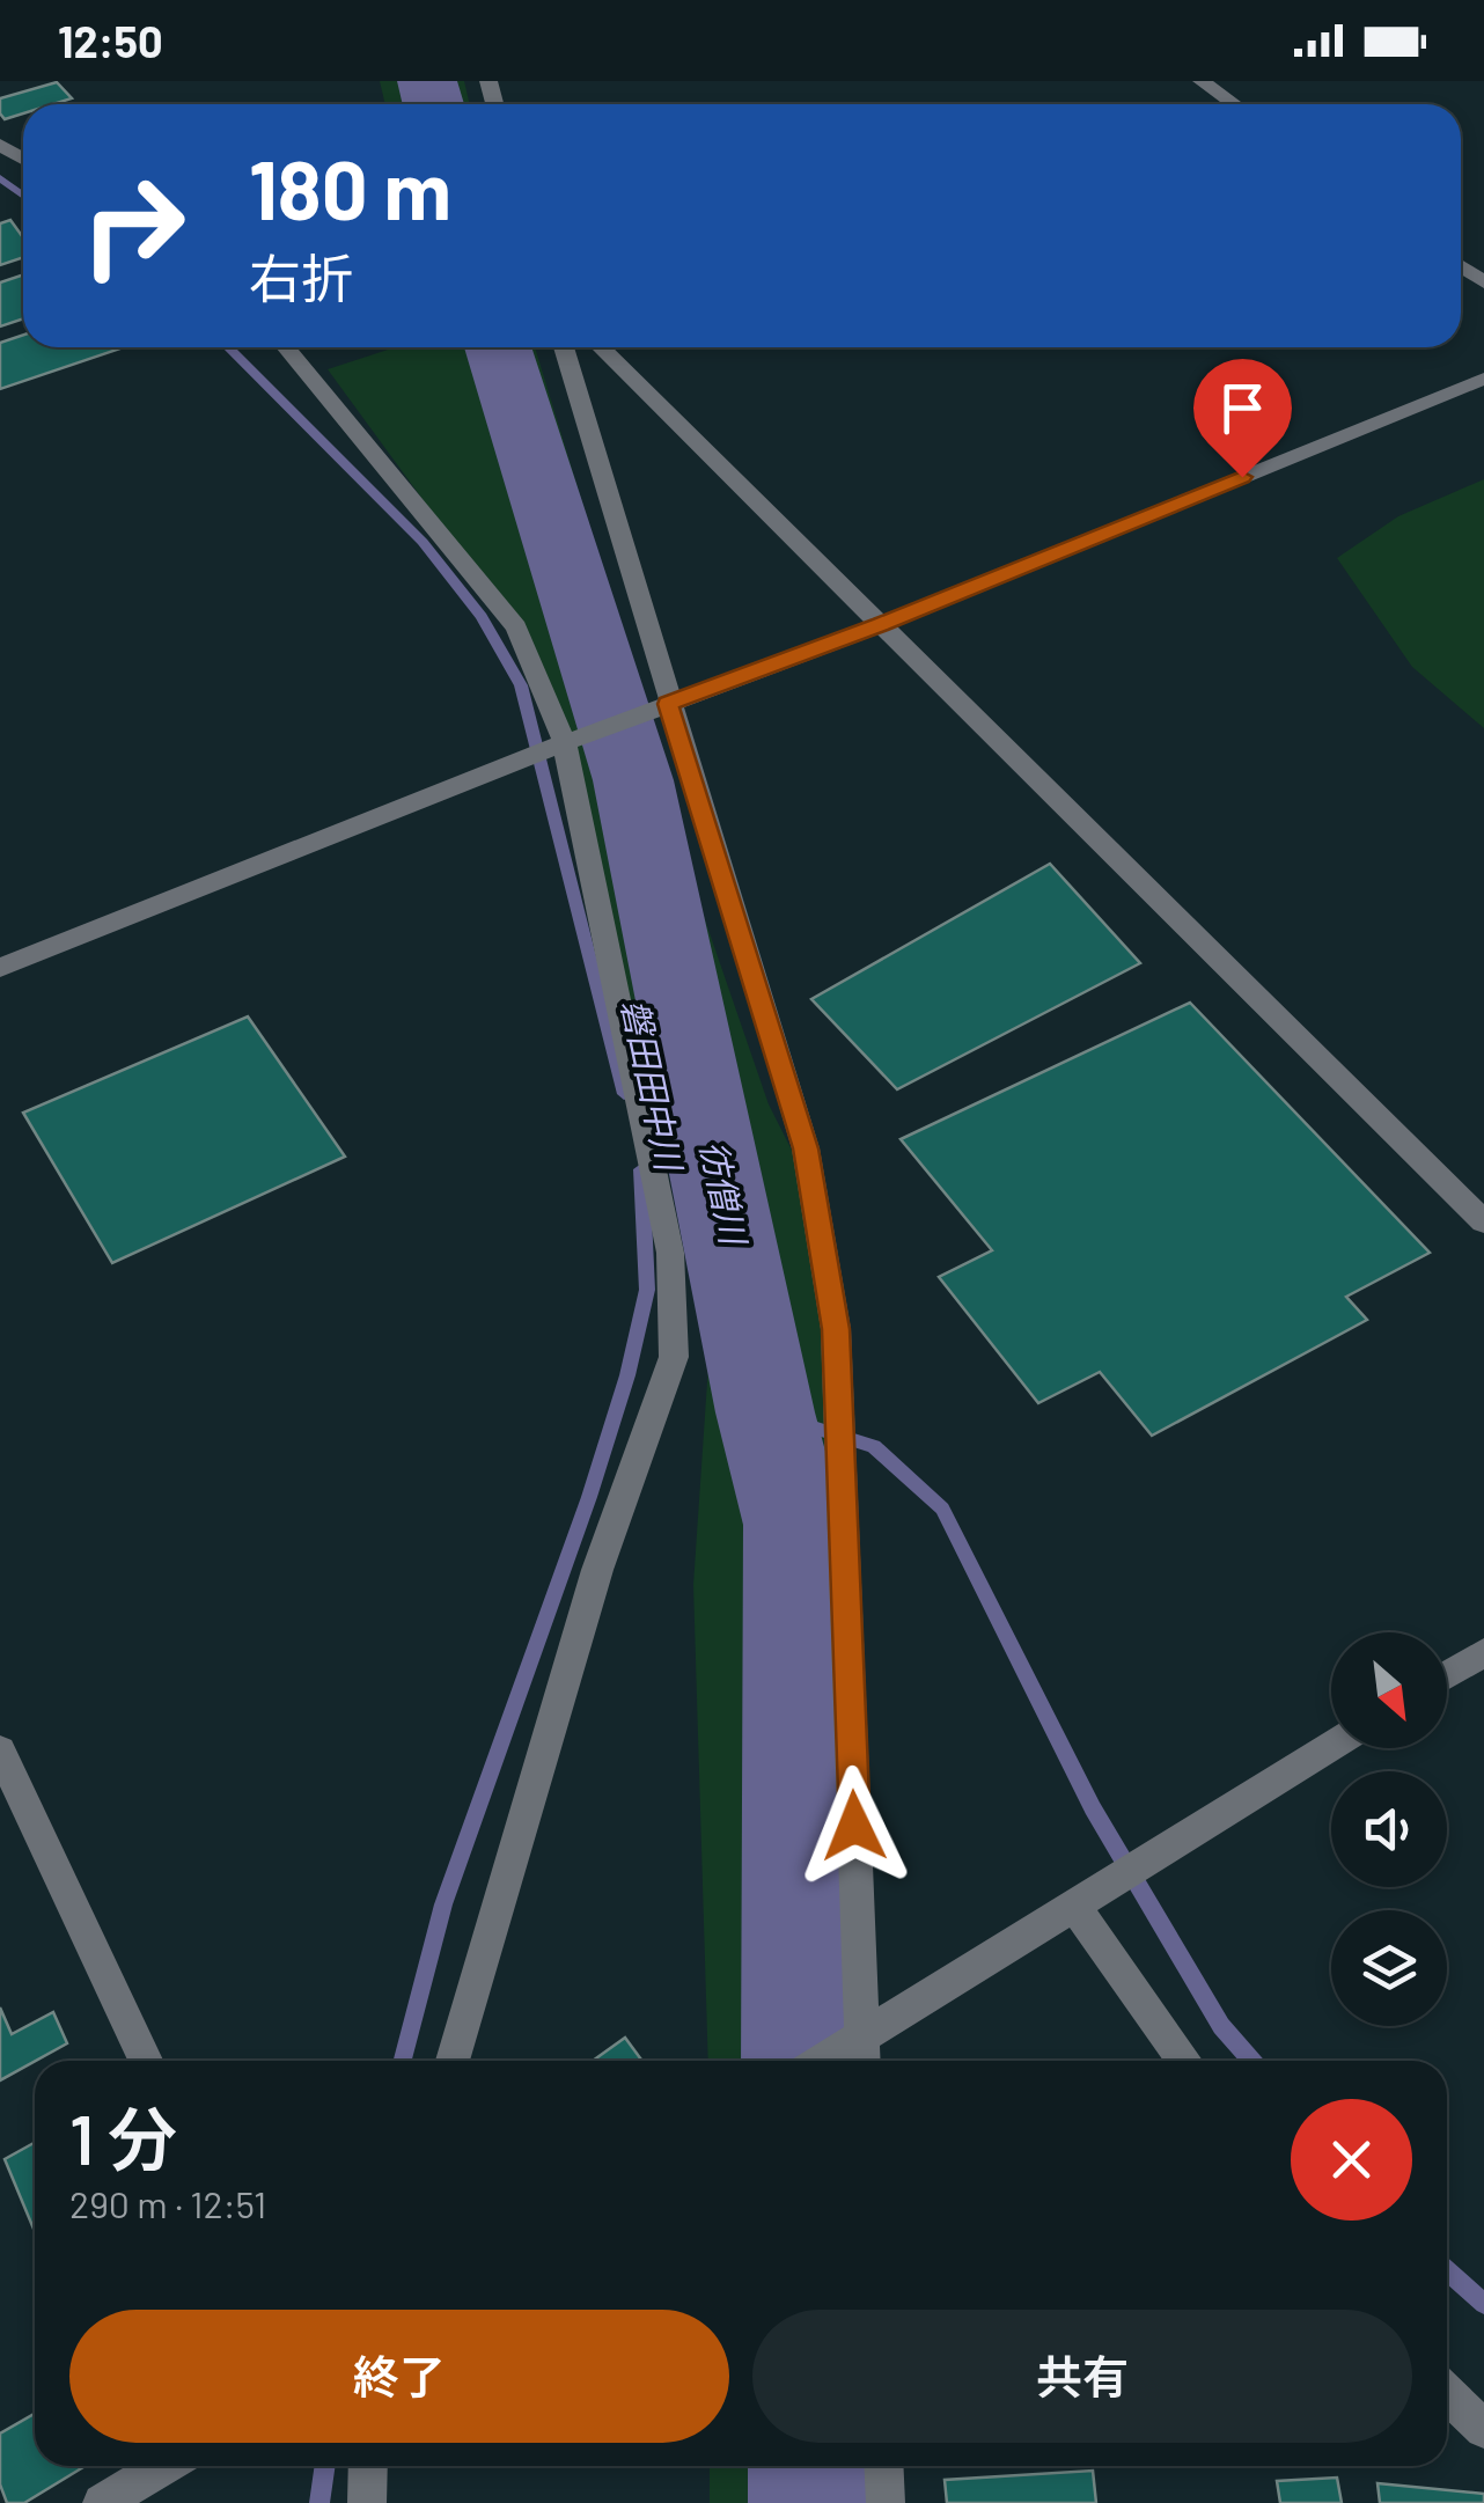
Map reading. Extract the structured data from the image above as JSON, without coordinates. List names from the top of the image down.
{
  "water": ["磐田田中川", "彷僧川"],
  "north": "bottom right",
  "page": {
    "status": "12:50",
    "turn": ["180 m", "右折"],
    "heading": ["1 分", "290 m · 12:51"],
    "buttons": ["終了", "共有"]
  }
}
